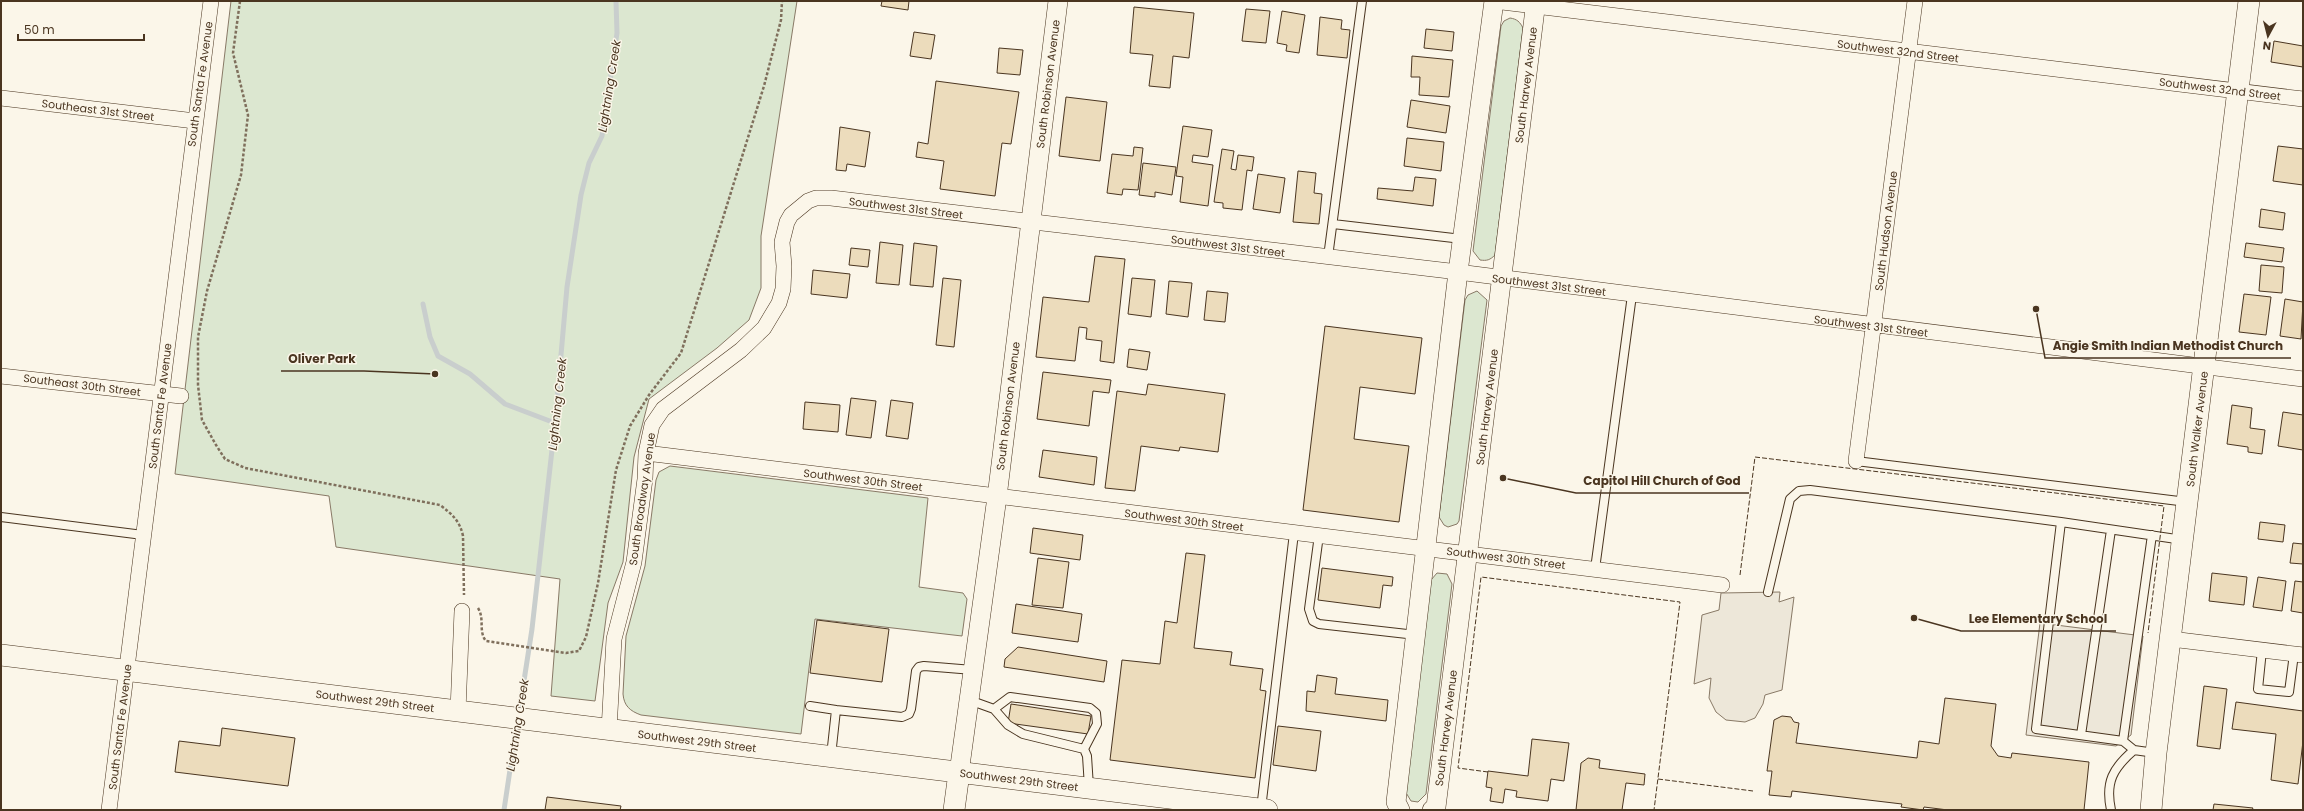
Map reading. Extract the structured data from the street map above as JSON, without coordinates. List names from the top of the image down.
{
  "streets": {
    "main road": ["South Robinson Avenue", "South Walker Avenue", "Southwest 29th Street"],
    "street": [
      "Southwest 32nd Street",
      "South Santa Fe Avenue",
      "South Harvey Avenue",
      "Southeast 31st Street",
      "Southwest 31st Street",
      "South Hudson Avenue",
      "Southeast 30th Street",
      "Southwest 30th Street",
      "South Broadway Avenue"
    ]
  },
  "crossings": [
    ["Southwest 32nd Street", "South Harvey Avenue"],
    ["Southwest 32nd Street", "South Hudson Avenue"],
    ["Southwest 32nd Street", "South Walker Avenue"],
    ["South Santa Fe Avenue", "Southeast 31st Street"],
    ["South Santa Fe Avenue", "Southeast 30th Street"],
    ["South Santa Fe Avenue", "Southwest 29th Street"],
    ["South Robinson Avenue", "Southwest 31st Street"],
    ["South Robinson Avenue", "Southwest 30th Street"],
    ["South Robinson Avenue", "Southwest 29th Street"],
    ["South Harvey Avenue", "Southwest 31st Street"],
    ["South Harvey Avenue", "Southwest 30th Street"],
    ["Southwest 31st Street", "South Hudson Avenue"],
    ["Southwest 31st Street", "South Walker Avenue"],
    ["Southwest 31st Street", "South Broadway Avenue"],
    ["Southwest 30th Street", "South Broadway Avenue"],
    ["South Broadway Avenue", "Southwest 29th Street"]
  ],
  "water": ["Lightning Creek"],
  "places": [
    "Angie Smith Indian Methodist Church",
    "Oliver Park",
    "Capitol Hill Church of God",
    "Lee Elementary School"
  ],
  "scale_bar": "50 m",
  "north": "bottom"
}
